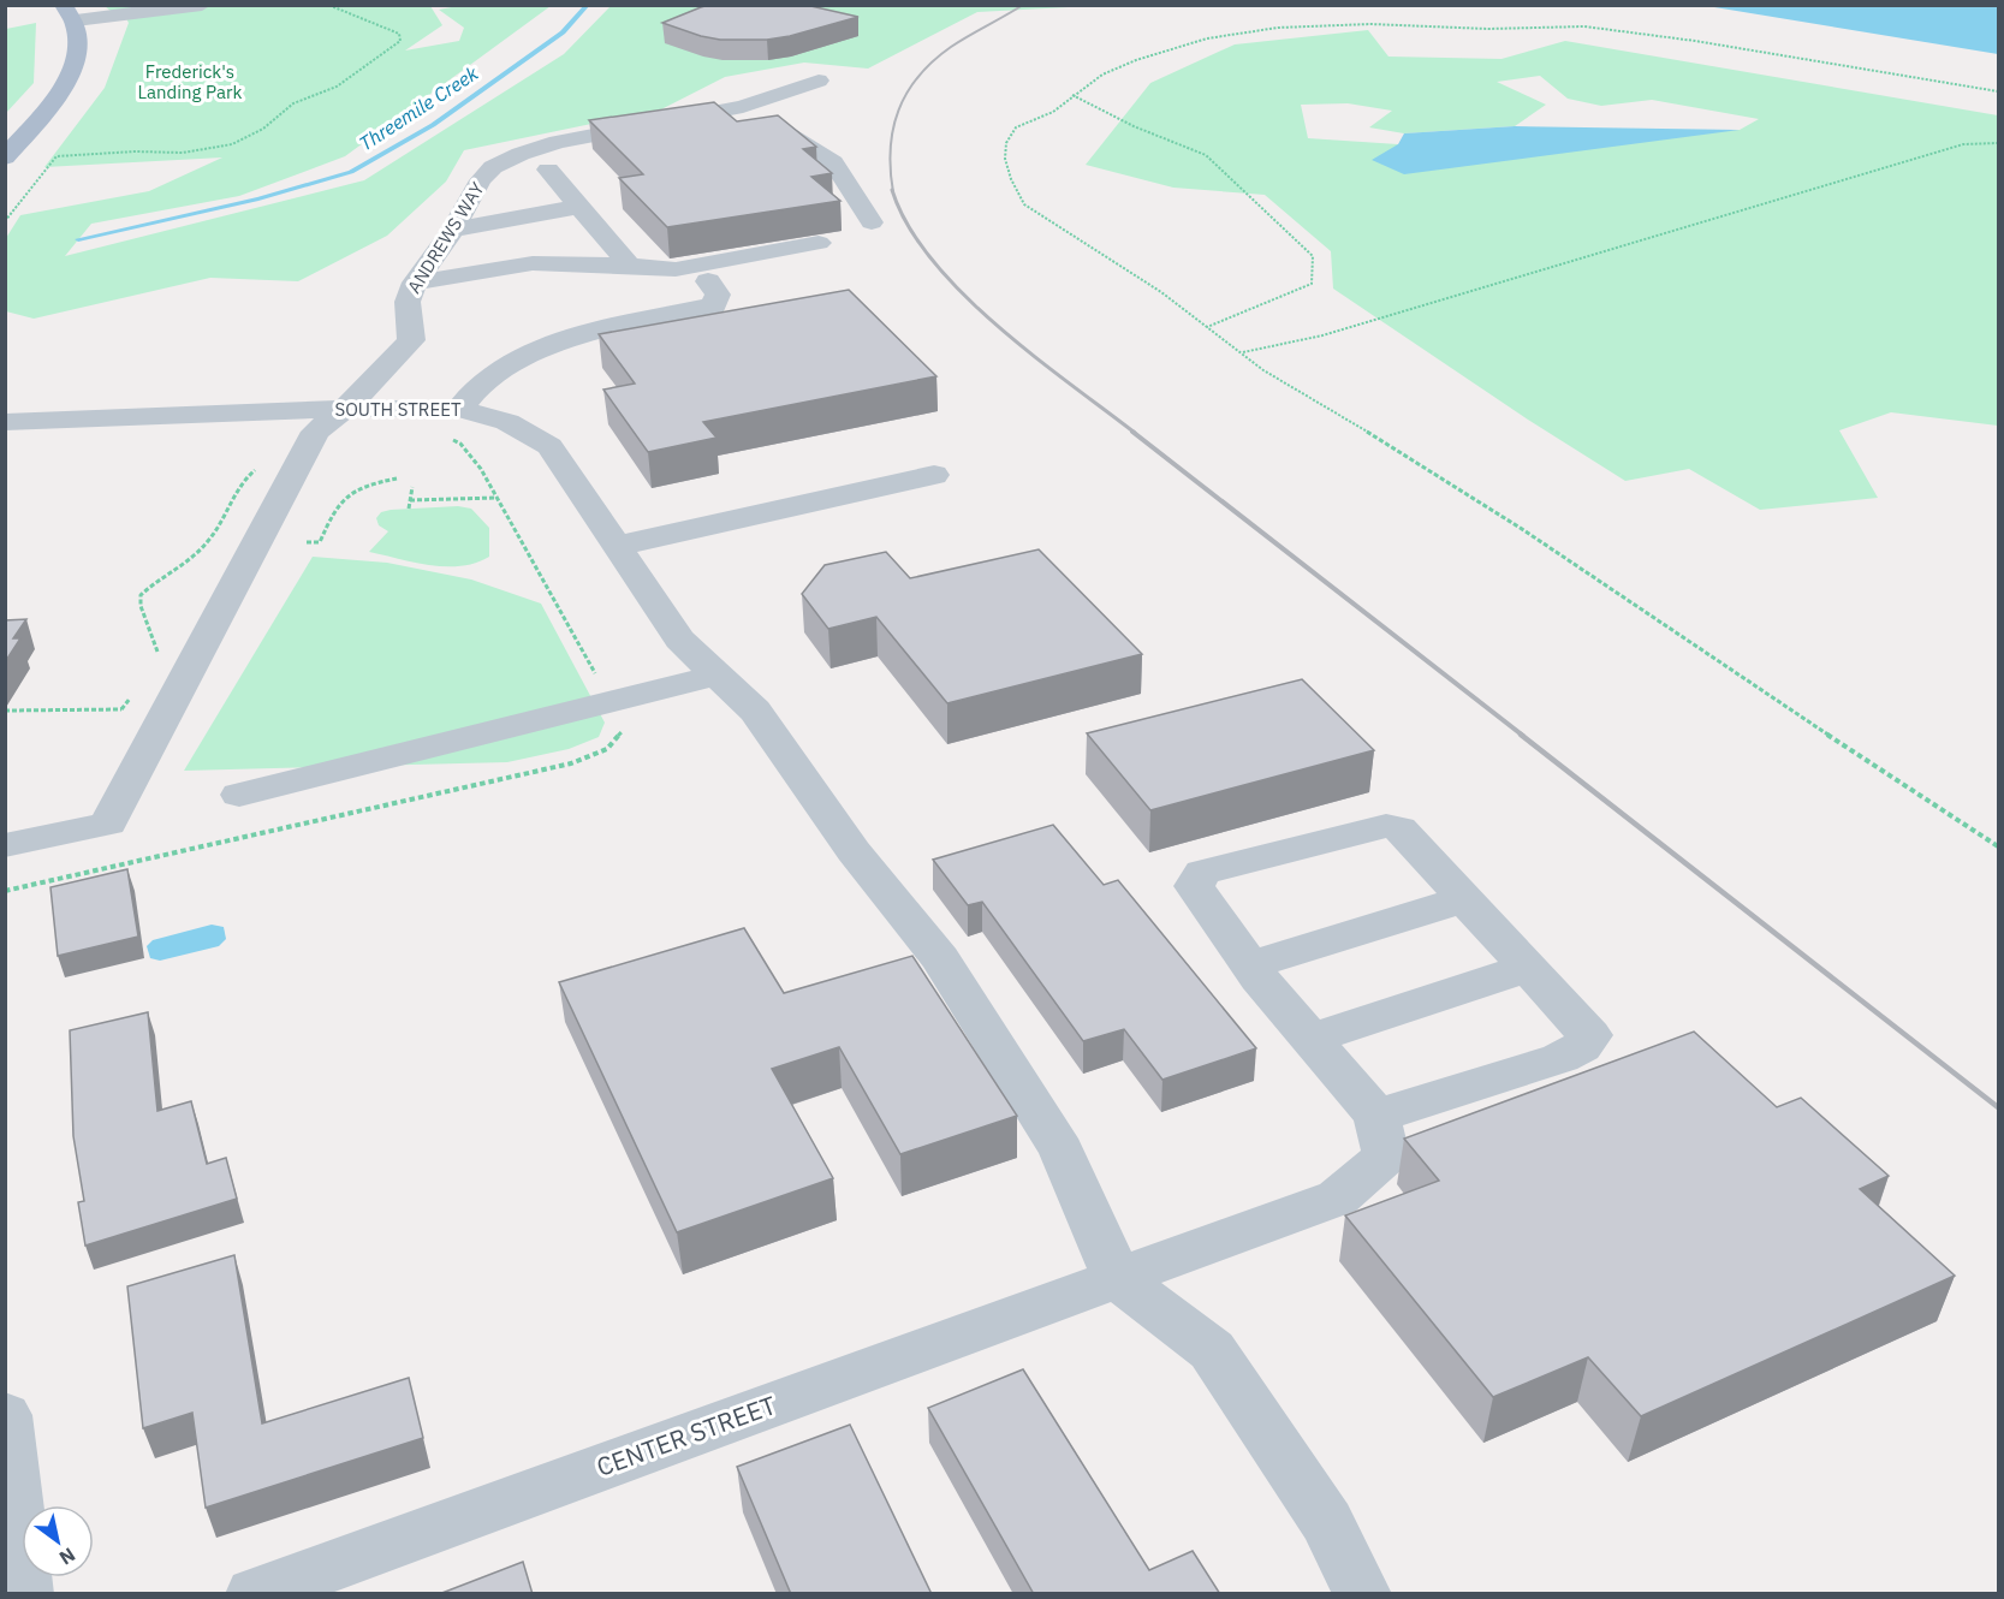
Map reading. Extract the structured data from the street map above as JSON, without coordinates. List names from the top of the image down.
{
  "streets": {
    "street": ["ANDREWS WAY", "SOUTH STREET", "CENTER STREET"]
  },
  "crossings": [
    ["ANDREWS WAY", "SOUTH STREET"],
    ["SOUTH STREET", "CENTER STREET"]
  ],
  "water": ["Threemile Creek"],
  "parks": ["Frederick's Landing Park"],
  "north": "bottom right"
}
